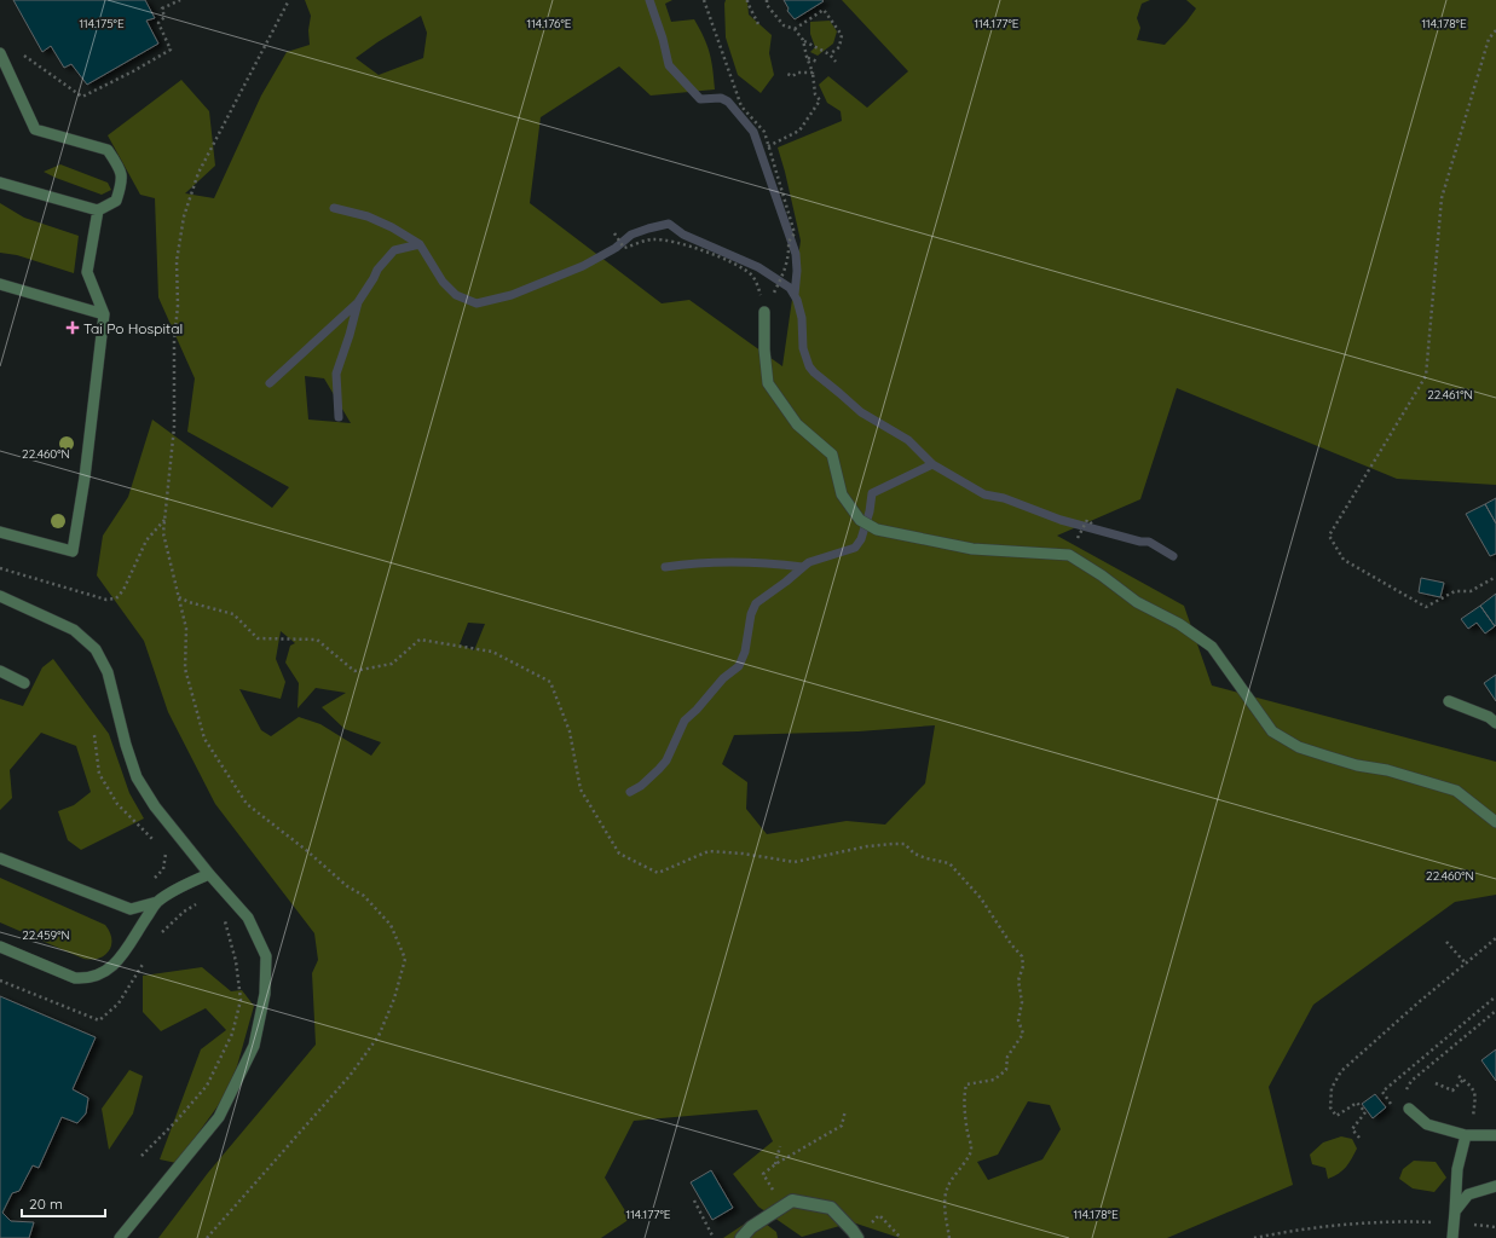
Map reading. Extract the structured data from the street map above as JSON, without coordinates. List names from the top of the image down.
{
  "places": {
    "health": ["Tai Po Hospital"]
  },
  "scale_bar": "20 m",
  "coordinates": [
    "114.175°E",
    "114.176°E",
    "114.177°E",
    "114.178°E",
    "22.461°N",
    "22.460°N",
    "22.459°N"
  ]
}
